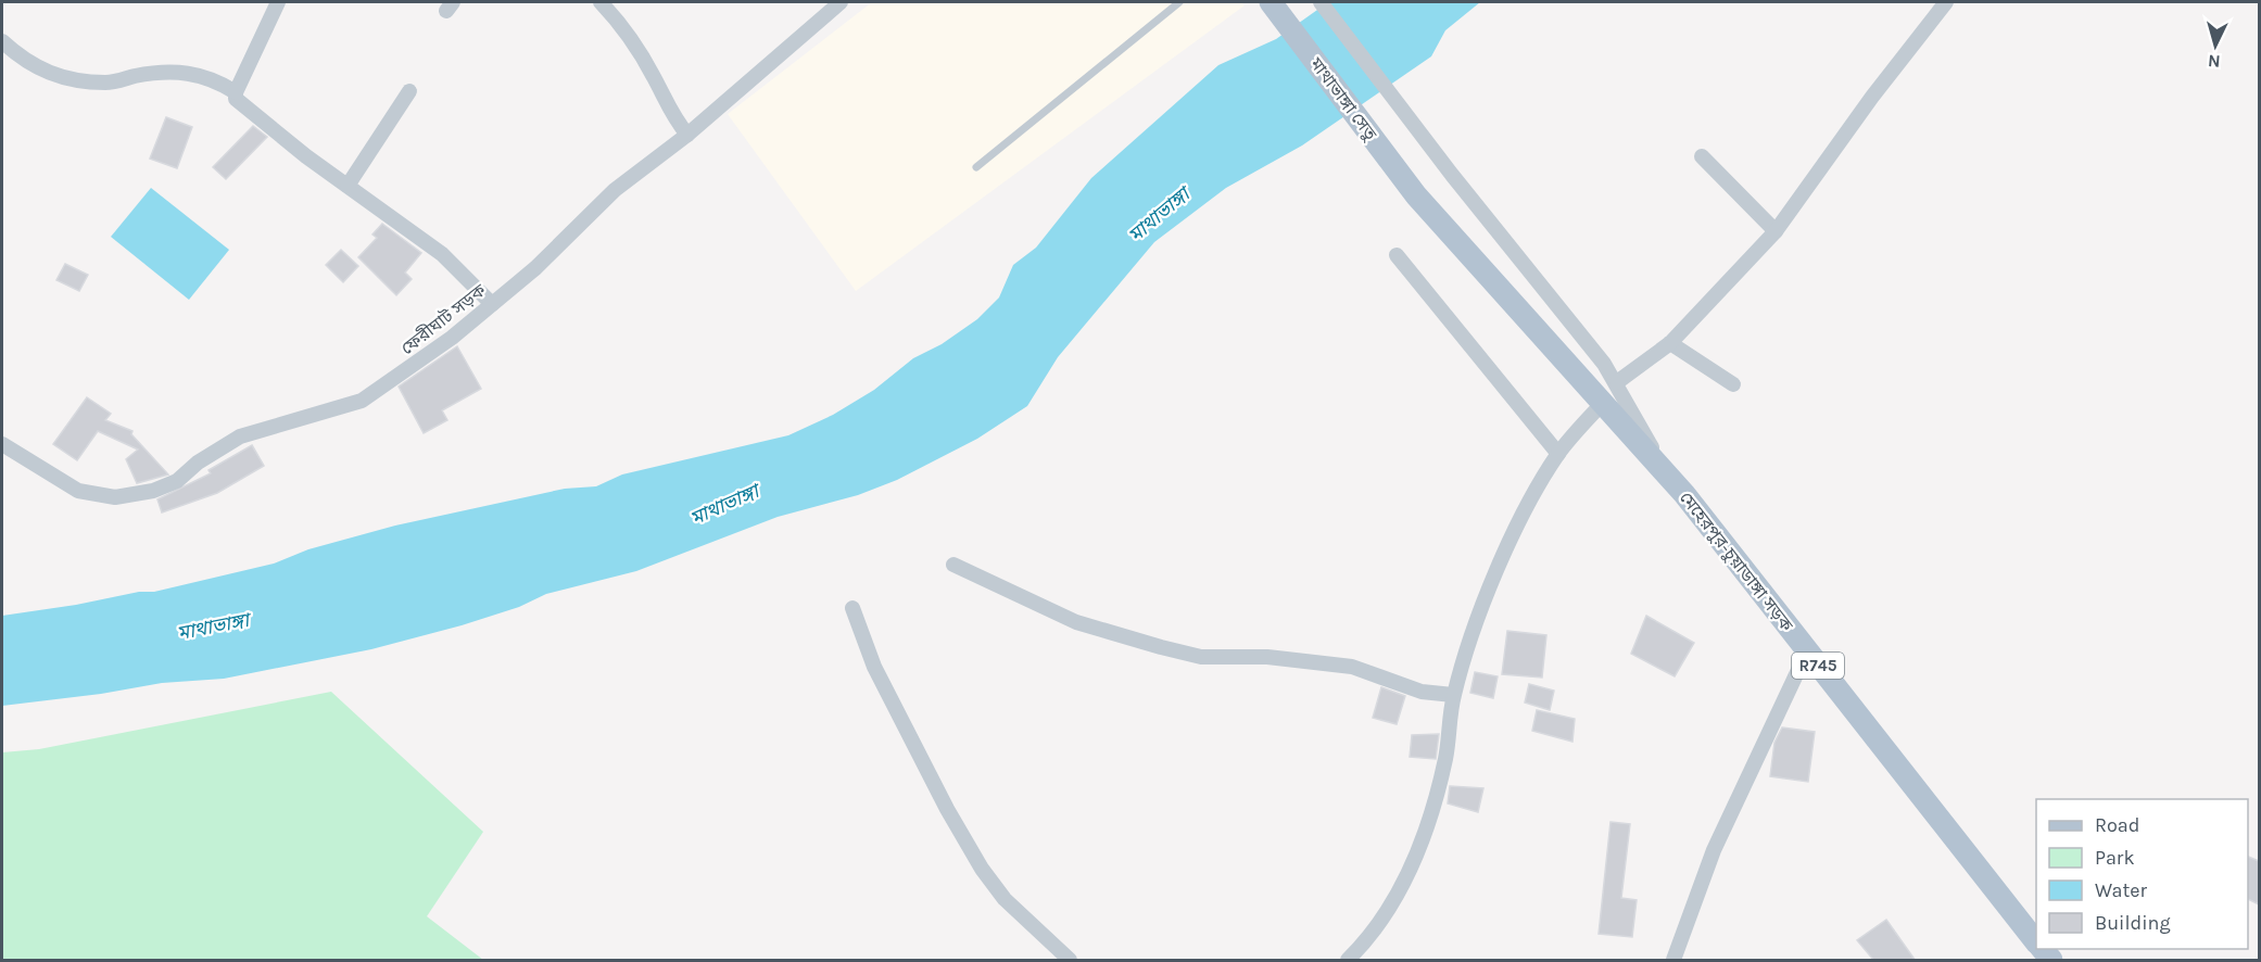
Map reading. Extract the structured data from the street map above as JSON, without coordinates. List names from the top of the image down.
{
  "streets": {
    "main road": ["মাথাভাঙ্গা সেতু", "মেহেরপুর-চুয়াডাঙ্গা সড়ক", "R745"],
    "street": ["ফেরীঘাট সড়ক"]
  },
  "crossings": [
    ["মাথাভাঙ্গা সেতু", "মেহেরপুর-চুয়াডাঙ্গা সড়ক"]
  ],
  "water": ["মাথাভাঙ্গা"],
  "legend": [
    "Road",
    "Park",
    "Water",
    "Building"
  ],
  "north": "bottom"
}
